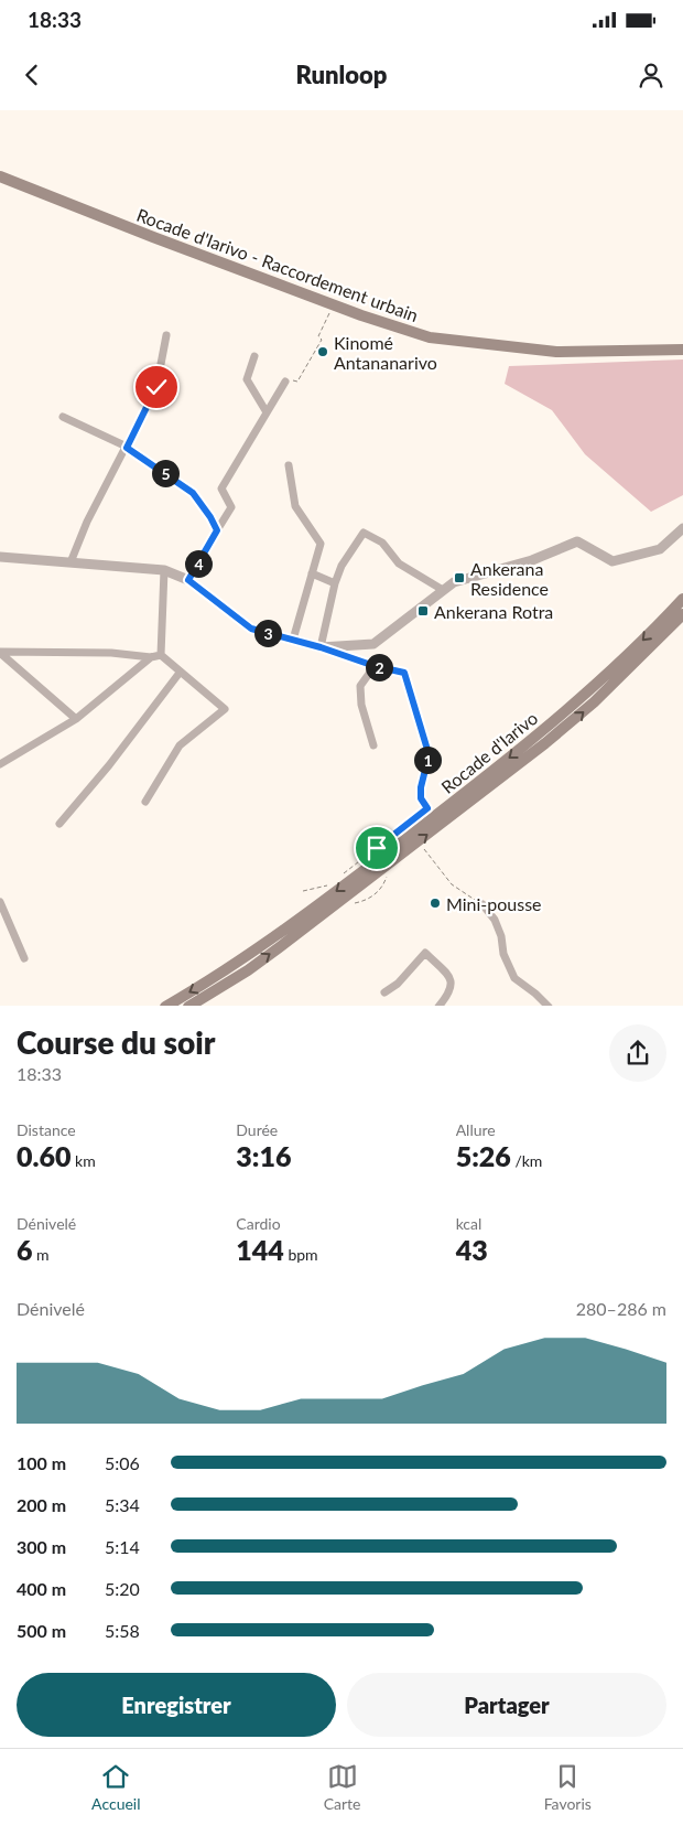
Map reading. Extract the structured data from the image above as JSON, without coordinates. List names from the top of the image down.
{
  "streets": {
    "main road": ["Rocade d'Iarivo - Raccordement urbain", "Rocade d'Iarivo"]
  },
  "places": {
    "other": ["Kinomé Antananarivo", "Mini-pousse"],
    "transit": ["Ankerana Residence", "Ankerana Rotra"]
  },
  "page": {
    "status": "18:33",
    "header": "Runloop",
    "pins": [
      "5",
      "4",
      "3",
      "2",
      "1"
    ],
    "heading": ["Course du soir", "18:33"],
    "stats": [
      ["Distance", "0.60 km"],
      ["Durée", "3:16"],
      ["Allure", "5:26 /km"],
      ["Dénivelé", "6 m"],
      ["Cardio", "144 bpm"],
      ["kcal", "43"]
    ],
    "chart": ["Dénivelé", "280–286 m"],
    "list": [
      {
        "name": "100 m",
        "note": "5:06"
      },
      {
        "name": "200 m",
        "note": "5:34"
      },
      {
        "name": "300 m",
        "note": "5:14"
      },
      {
        "name": "400 m",
        "note": "5:20"
      },
      {
        "name": "500 m",
        "note": "5:58"
      }
    ],
    "buttons": ["Enregistrer", "Partager"],
    "tabs": ["Accueil", "Carte", "Favoris"]
  }
}
